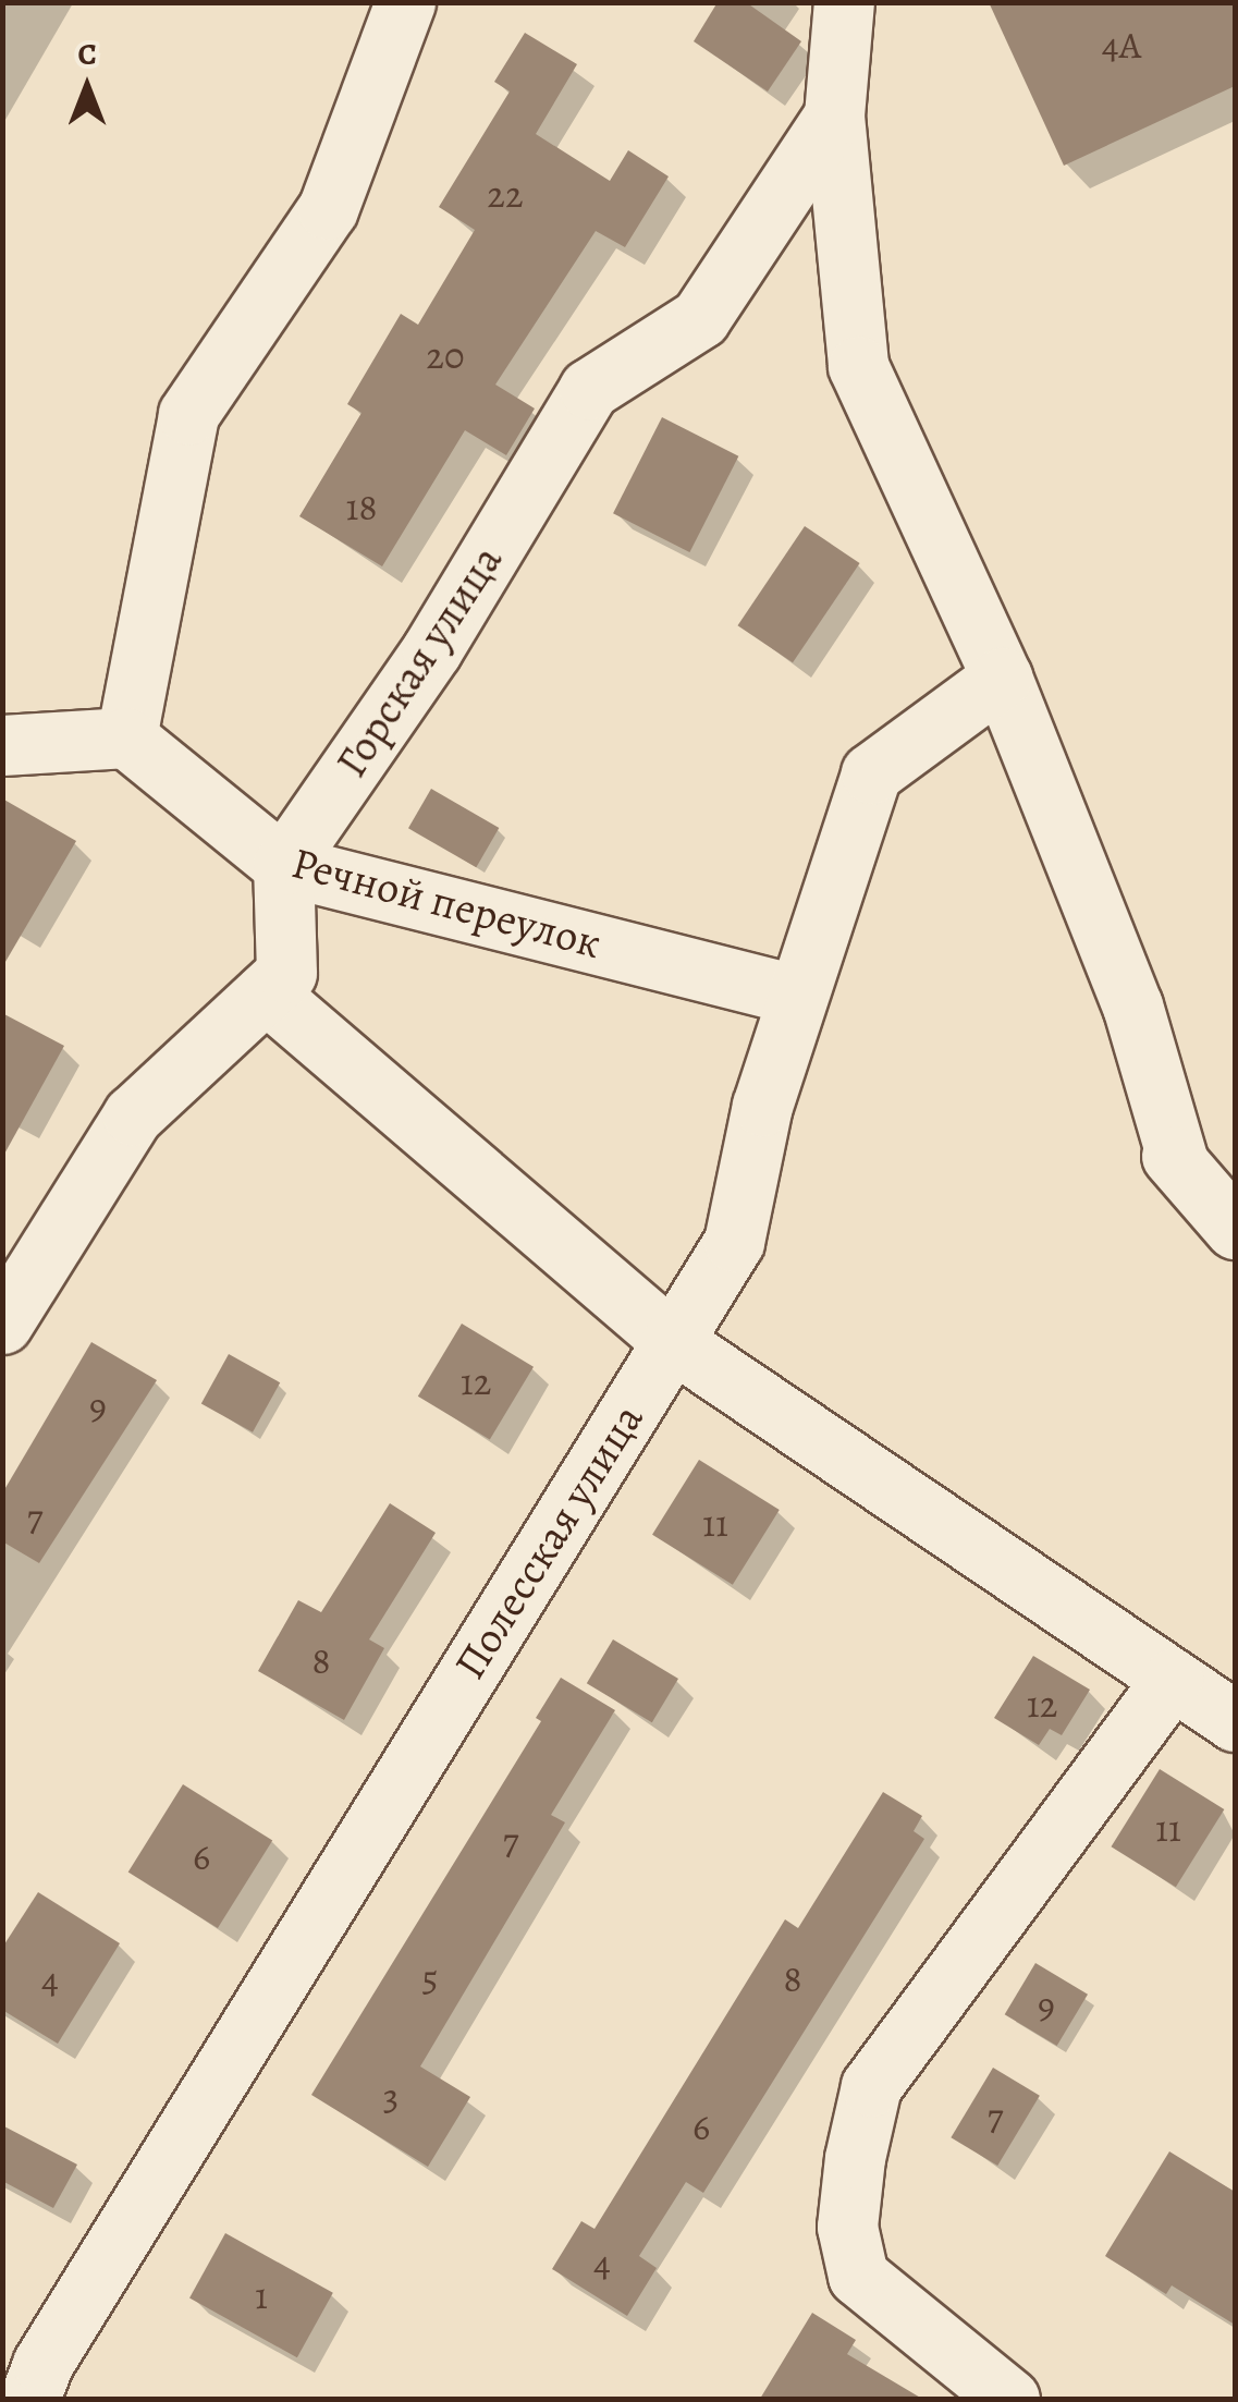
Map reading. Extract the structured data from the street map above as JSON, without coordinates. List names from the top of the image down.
{
  "streets": {
    "street": ["Горская улица", "Речной переулок", "Полесская улица"]
  },
  "crossings": [
    ["Горская улица", "Речной переулок"],
    ["Речной переулок", "Полесская улица"]
  ],
  "house_numbers": [
    "4А",
    "22",
    "20",
    "18",
    "12",
    "9",
    "7",
    "11",
    "8",
    "12",
    "11",
    "7",
    "6",
    "5",
    "8",
    "4",
    "9",
    "3",
    "7",
    "6",
    "4",
    "1"
  ],
  "north": "top"
}
